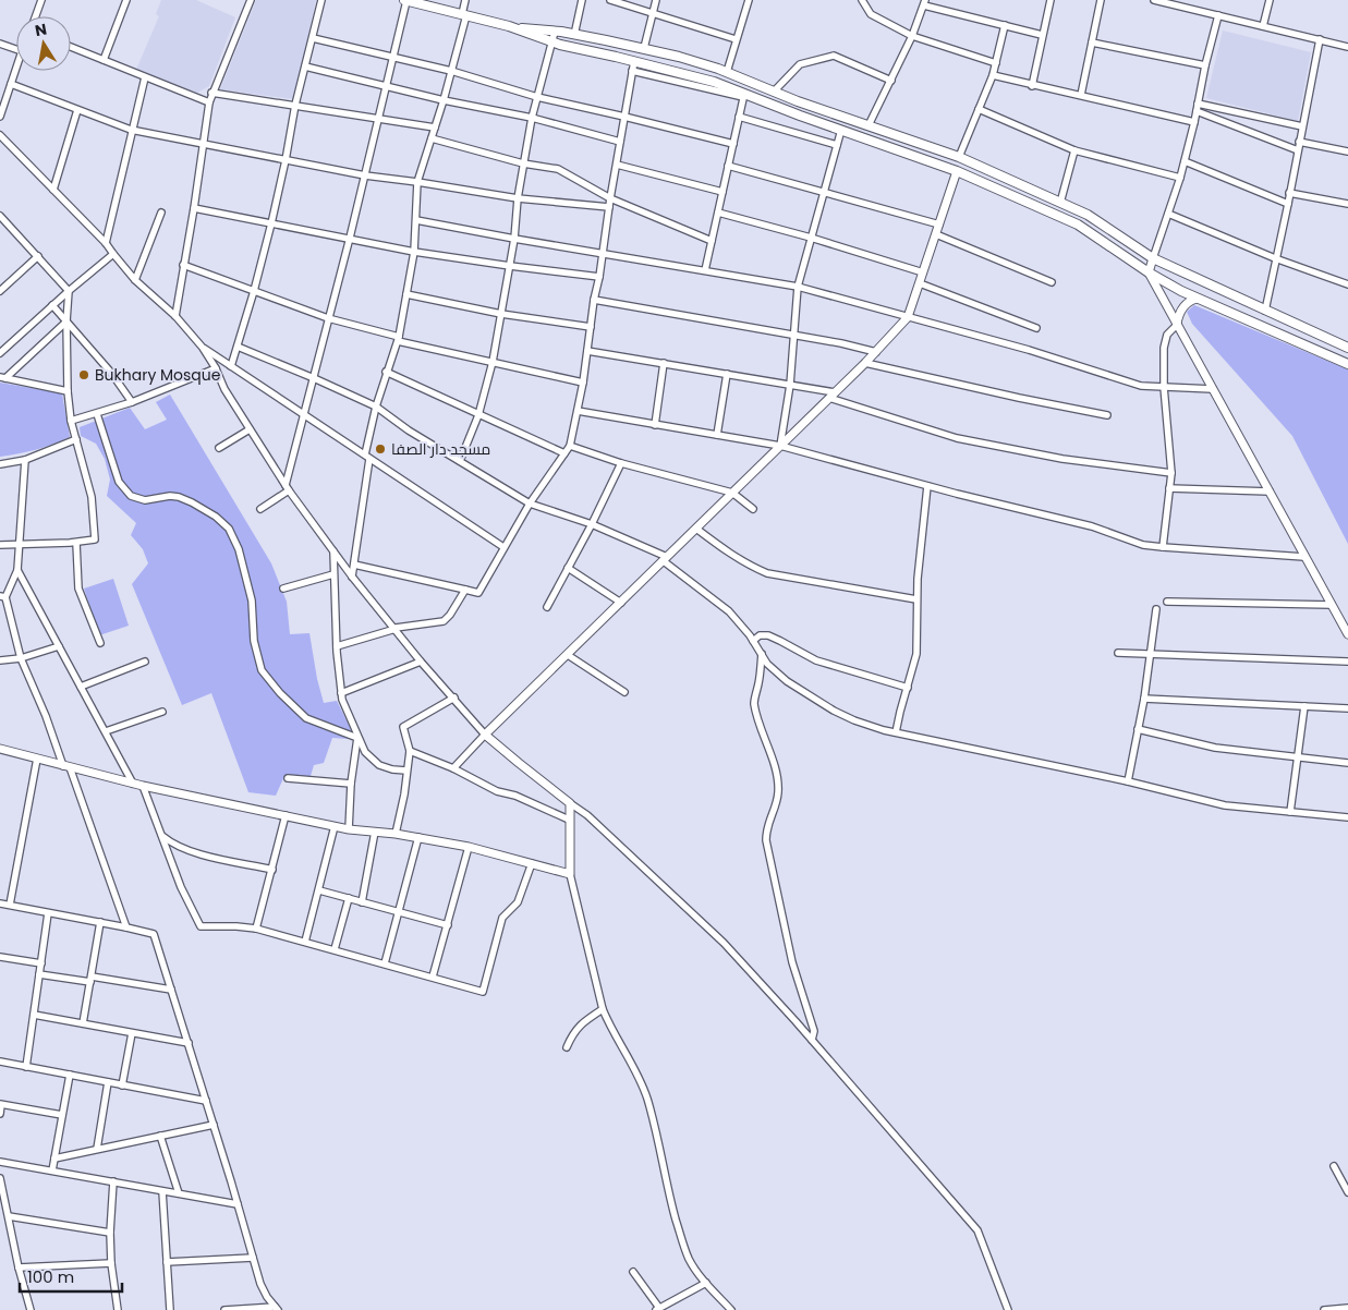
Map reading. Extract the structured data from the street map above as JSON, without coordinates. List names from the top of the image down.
{
  "places": ["Bukhary Mosque", "مسجد دار الصفا"],
  "scale_bar": "100 m",
  "north": "top"
}
